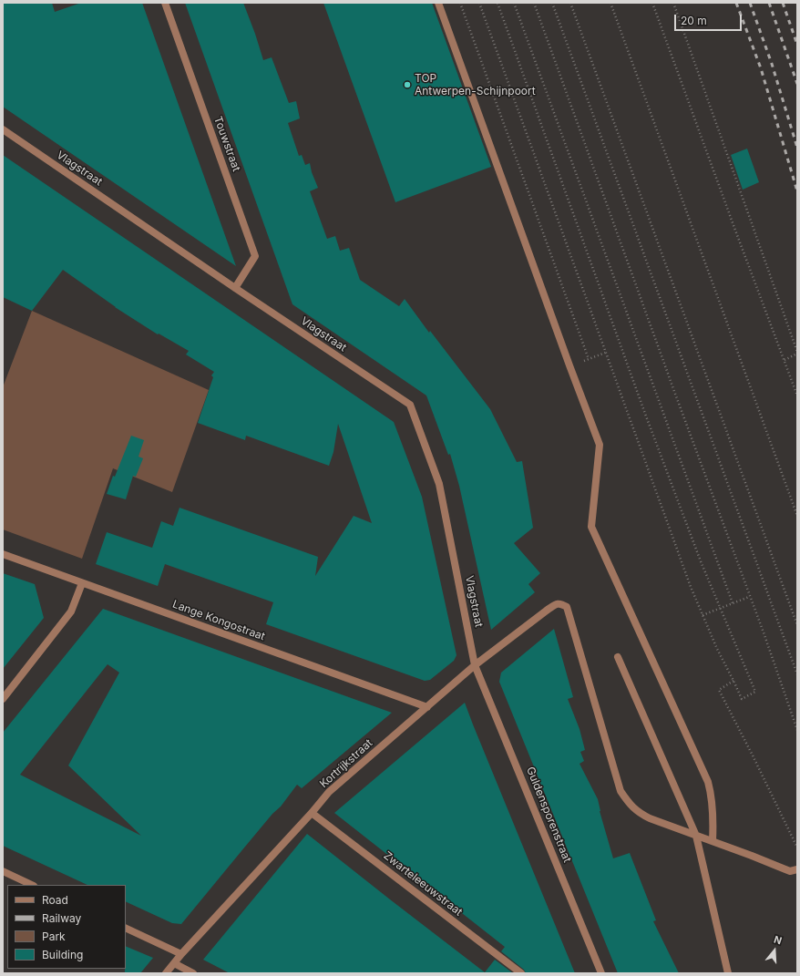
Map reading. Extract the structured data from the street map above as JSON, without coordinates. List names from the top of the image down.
{
  "streets": {
    "street": [
      "Touwstraat",
      "Vlagstraat",
      "Lange Kongostraat",
      "Kortrijkstraat",
      "Guldensporenstraat",
      "Zwarteleeuwstraat"
    ]
  },
  "crossings": [
    ["Touwstraat", "Vlagstraat"],
    ["Vlagstraat", "Kortrijkstraat"],
    ["Vlagstraat", "Guldensporenstraat"],
    ["Lange Kongostraat", "Kortrijkstraat"],
    ["Kortrijkstraat", "Guldensporenstraat"],
    ["Kortrijkstraat", "Zwarteleeuwstraat"]
  ],
  "places": ["TOP Antwerpen-Schijnpoort"],
  "legend": [
    "Road",
    "Railway",
    "Park",
    "Building"
  ],
  "scale_bar": "20 m",
  "north": "top"
}
